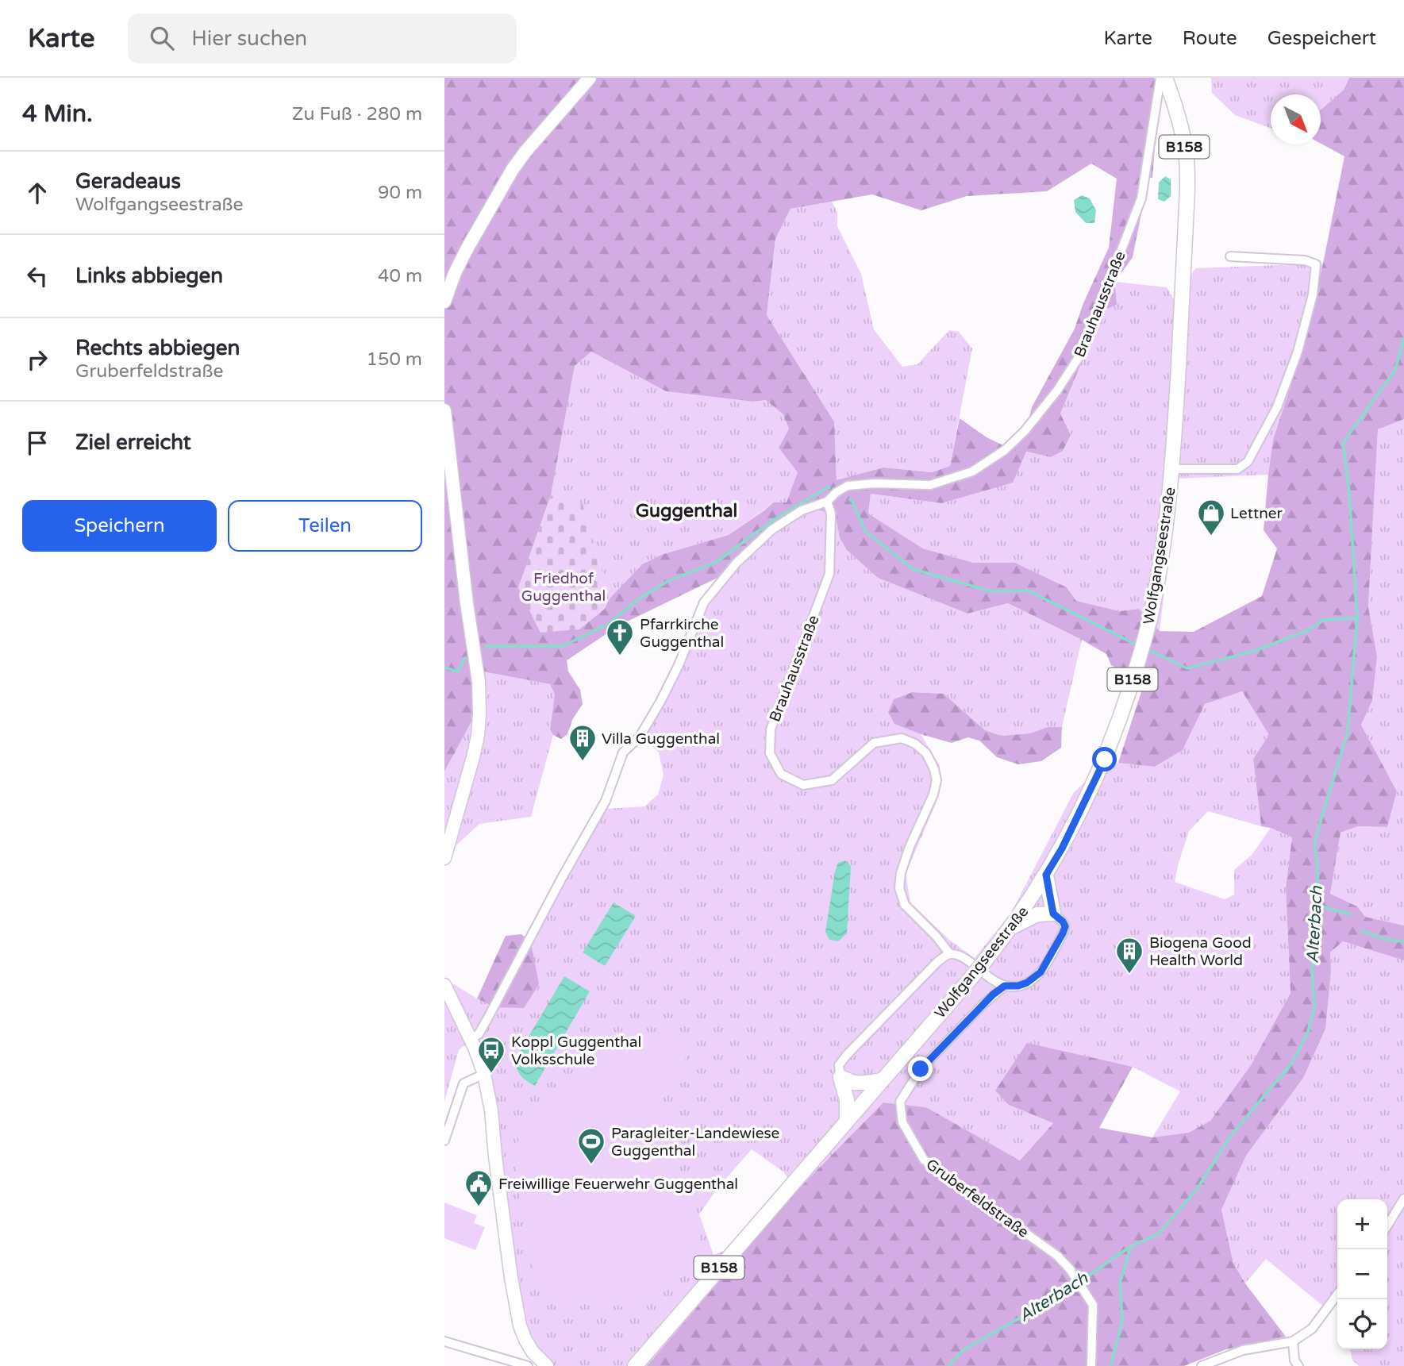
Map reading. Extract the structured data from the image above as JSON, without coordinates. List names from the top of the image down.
{
  "streets": {
    "main road": ["B158", "Wolfgangseestraße"],
    "street": ["Brauhausstraße", "Gruberfeldstraße"]
  },
  "districts": ["Guggenthal"],
  "water": ["Alterbach"],
  "parks": ["Friedhof Guggenthal"],
  "places": {
    "shop": ["Lettner"],
    "church": ["Pfarrkirche Guggenthal"],
    "building": ["Villa Guggenthal", "Biogena Good Health World"],
    "bus stop": ["Koppl Guggenthal Volksschule"],
    "sports": ["Paragleiter-Landewiese Guggenthal"],
    "public building": ["Freiwillige Feuerwehr Guggenthal"]
  },
  "north": "bottom right",
  "page": {
    "header": "Karte",
    "search": "Hier suchen",
    "nav": ["Karte", "Route", "Gespeichert"],
    "heading": ["4 Min.", "Zu Fuß · 280 m"],
    "list": [
      ["Geradeaus", "Wolfgangseestraße", "90 m"],
      ["Links abbiegen", "40 m"],
      ["Rechts abbiegen", "Gruberfeldstraße", "150 m"],
      "Ziel erreicht"
    ],
    "buttons": ["Speichern", "Teilen"],
    "map_buttons": ["+", "−"]
  }
}
